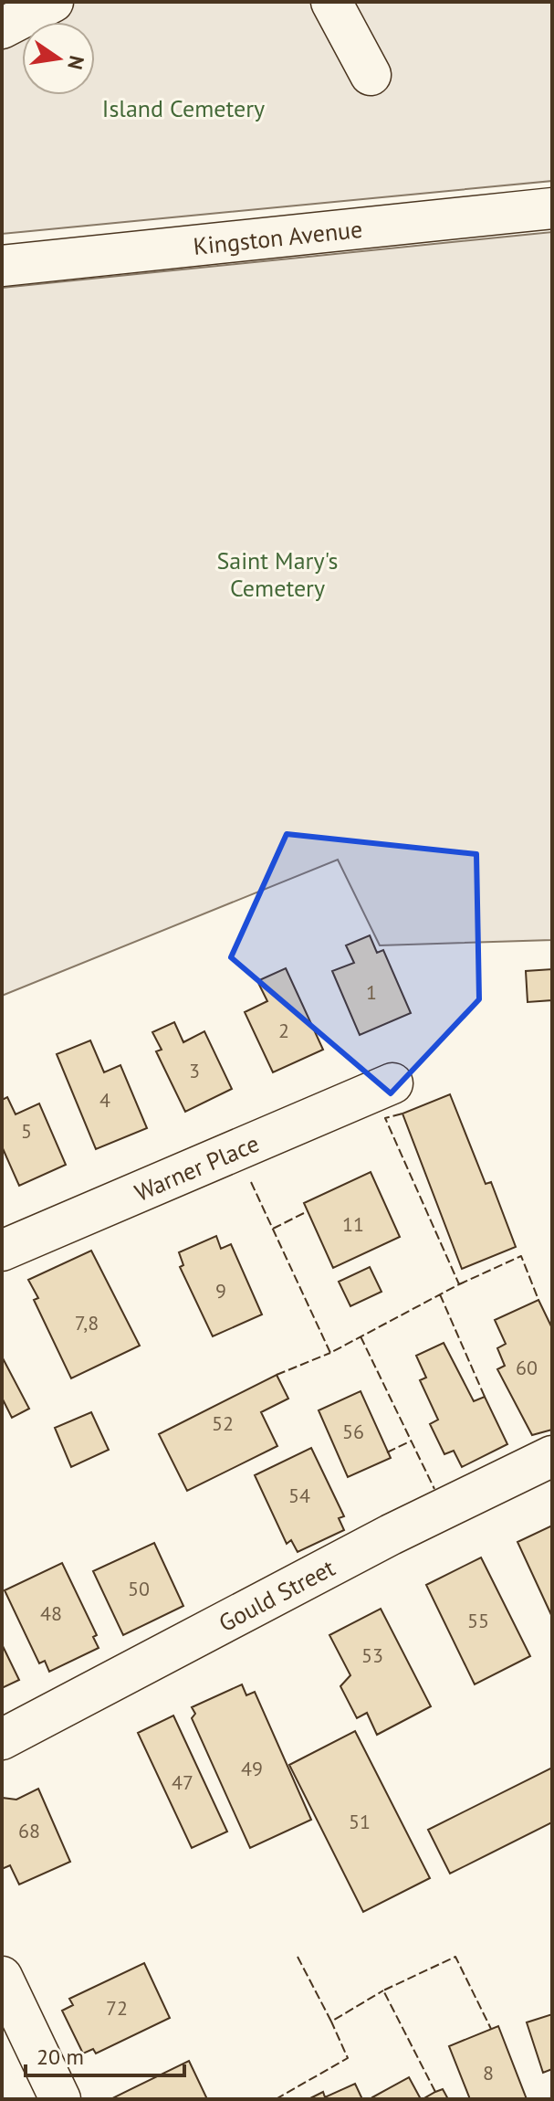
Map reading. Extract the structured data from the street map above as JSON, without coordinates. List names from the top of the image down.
{
  "streets": {
    "street": ["Kingston Avenue", "Warner Place", "Gould Street"]
  },
  "parks": ["Island Cemetery", "Saint Mary's Cemetery"],
  "house_numbers": [
    "1",
    "2",
    "3",
    "4",
    "5",
    "11",
    "9",
    "7,8",
    "60",
    "52",
    "56",
    "54",
    "50",
    "48",
    "55",
    "53",
    "49",
    "47",
    "51",
    "68",
    "72",
    "8"
  ],
  "scale_bar": "20 m",
  "north": "right"
}
